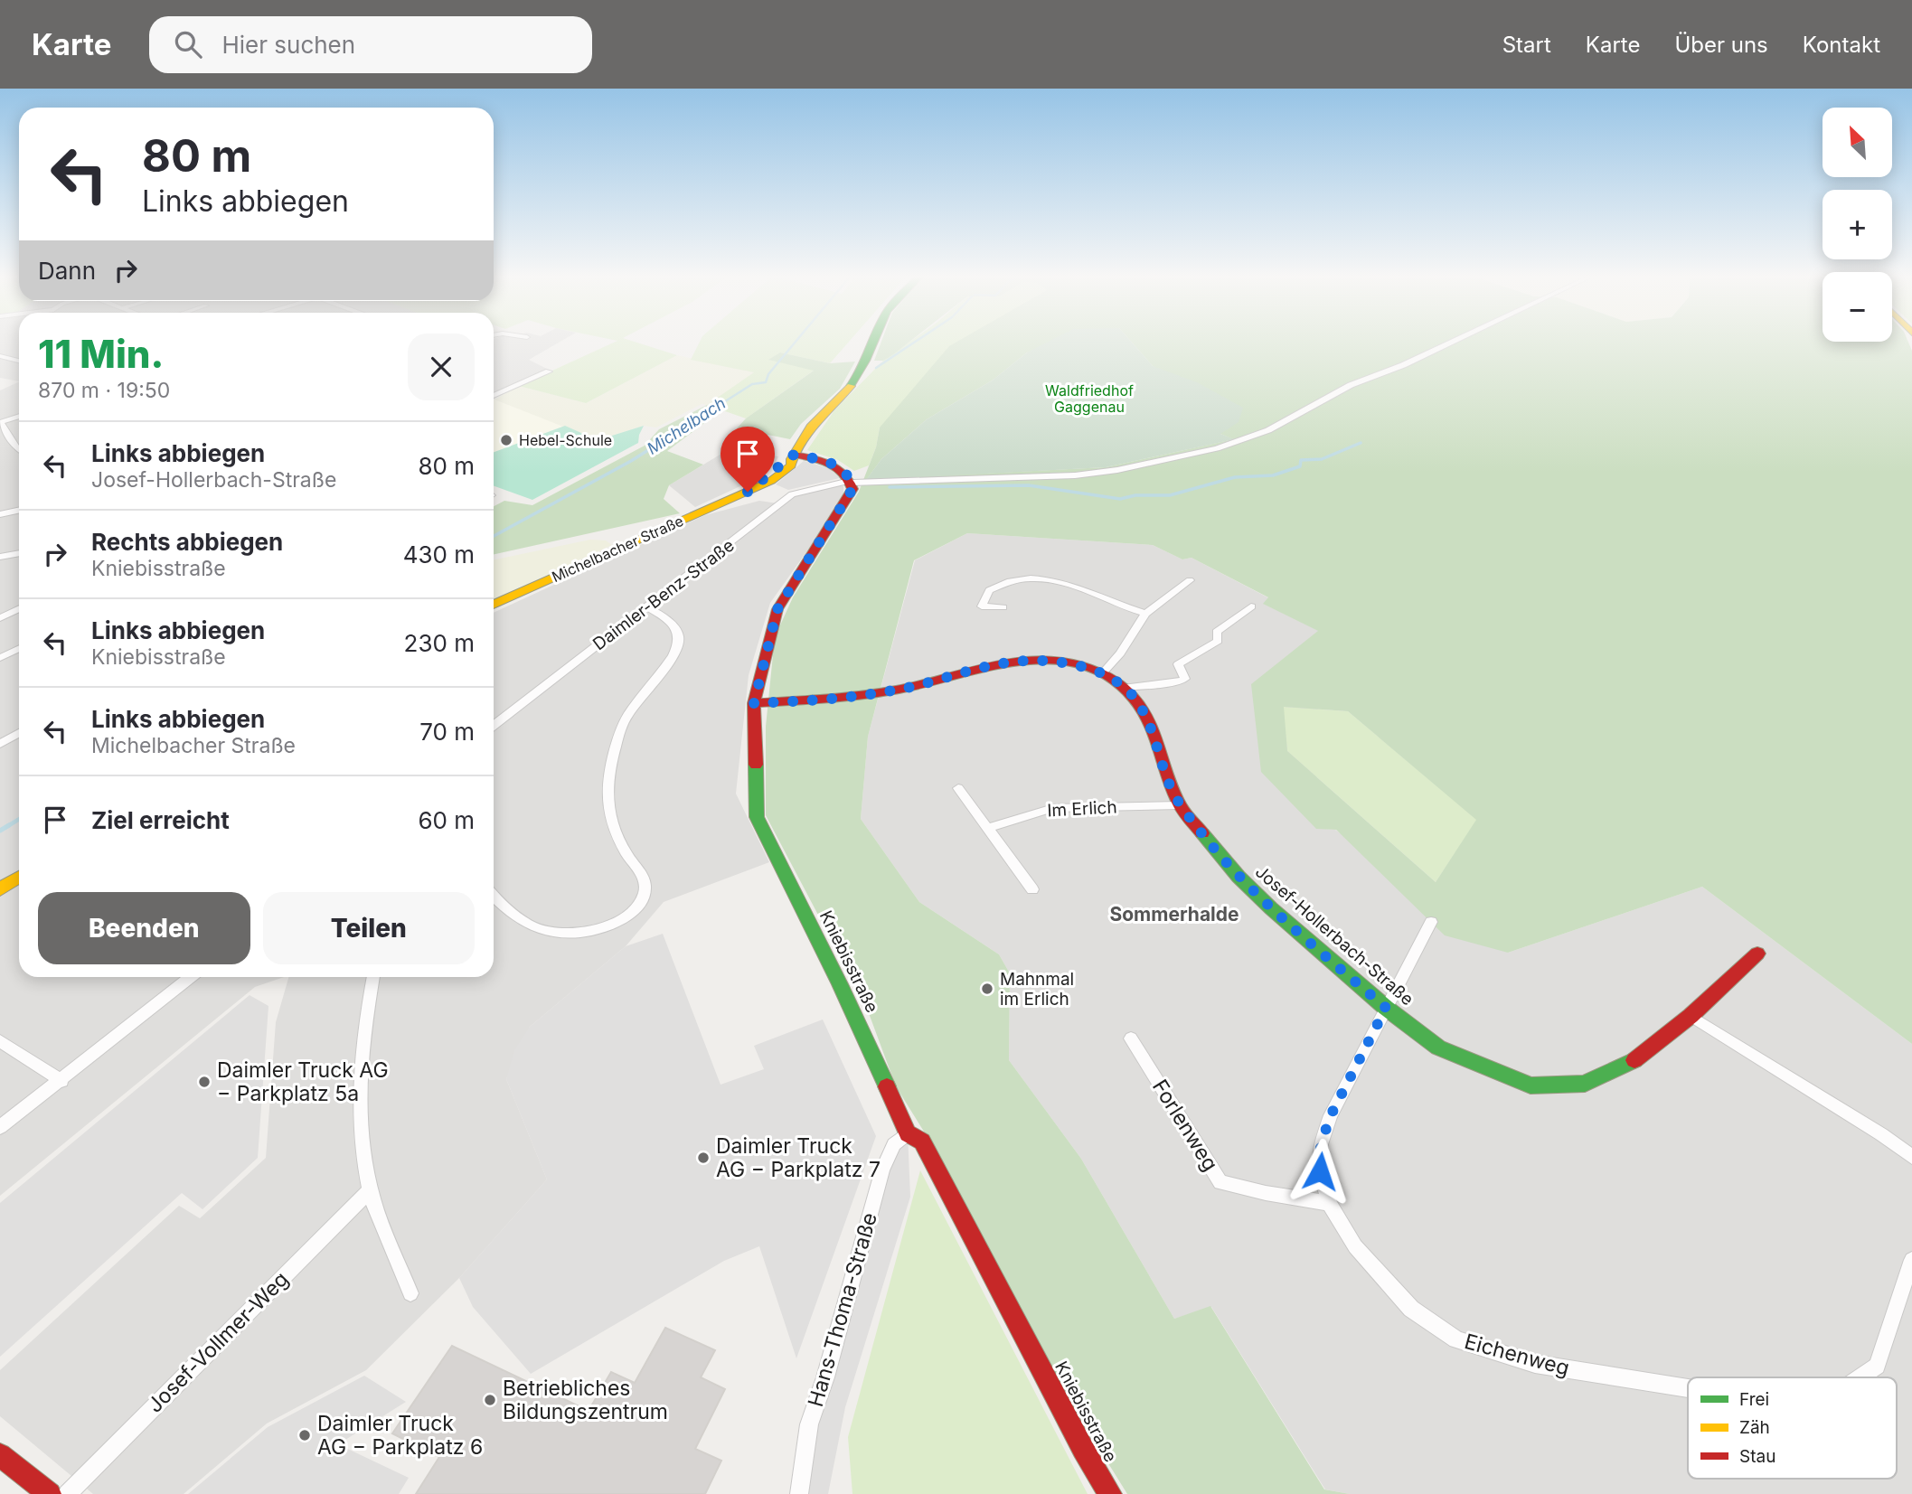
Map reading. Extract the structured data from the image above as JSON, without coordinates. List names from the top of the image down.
{
  "streets": {
    "street": [
      "Michelbacher Straße",
      "Daimler-Benz-Straße",
      "Im Erlich",
      "Josef-Hollerbach-Straße",
      "Kniebisstraße",
      "Forlenweg",
      "Hans-Thoma-Straße",
      "Josef-Vollmer-Weg",
      "Eichenweg"
    ]
  },
  "crossings": [
    ["Daimler-Benz-Straße", "Kniebisstraße"],
    ["Im Erlich", "Josef-Hollerbach-Straße"],
    ["Josef-Hollerbach-Straße", "Kniebisstraße"],
    ["Josef-Hollerbach-Straße", "Eichenweg"],
    ["Kniebisstraße", "Hans-Thoma-Straße"],
    ["Forlenweg", "Eichenweg"]
  ],
  "districts": ["Sommerhalde"],
  "water": ["Michelbach"],
  "parks": ["Waldfriedhof Gaggenau"],
  "places": [
    "Hebel-Schule",
    "Mahnmal im Erlich",
    "Daimler Truck AG − Parkplatz 5a",
    "Daimler Truck AG − Parkplatz 7",
    "Betriebliches Bildungszentrum",
    "Daimler Truck AG − Parkplatz 6"
  ],
  "legend": ["Frei", "Zäh", "Stau"],
  "north": "top left",
  "page": {
    "header": "Karte",
    "search": "Hier suchen",
    "nav": [
      "Start",
      "Karte",
      "Über uns",
      "Kontakt"
    ],
    "map_buttons": ["+", "−"],
    "turn": ["80 m", "Links abbiegen"],
    "then": "Dann",
    "heading": ["11 Min.", "870 m · 19:50"],
    "list": [
      {
        "name": "Links abbiegen",
        "note": "Josef-Hollerbach-Straße",
        "value": "80 m"
      },
      {
        "name": "Rechts abbiegen",
        "note": "Kniebisstraße",
        "value": "430 m"
      },
      {
        "name": "Links abbiegen",
        "note": "Kniebisstraße",
        "value": "230 m"
      },
      {
        "name": "Links abbiegen",
        "note": "Michelbacher Straße",
        "value": "70 m"
      },
      {
        "name": "Ziel erreicht",
        "value": "60 m"
      }
    ],
    "buttons": ["Beenden", "Teilen"]
  }
}
